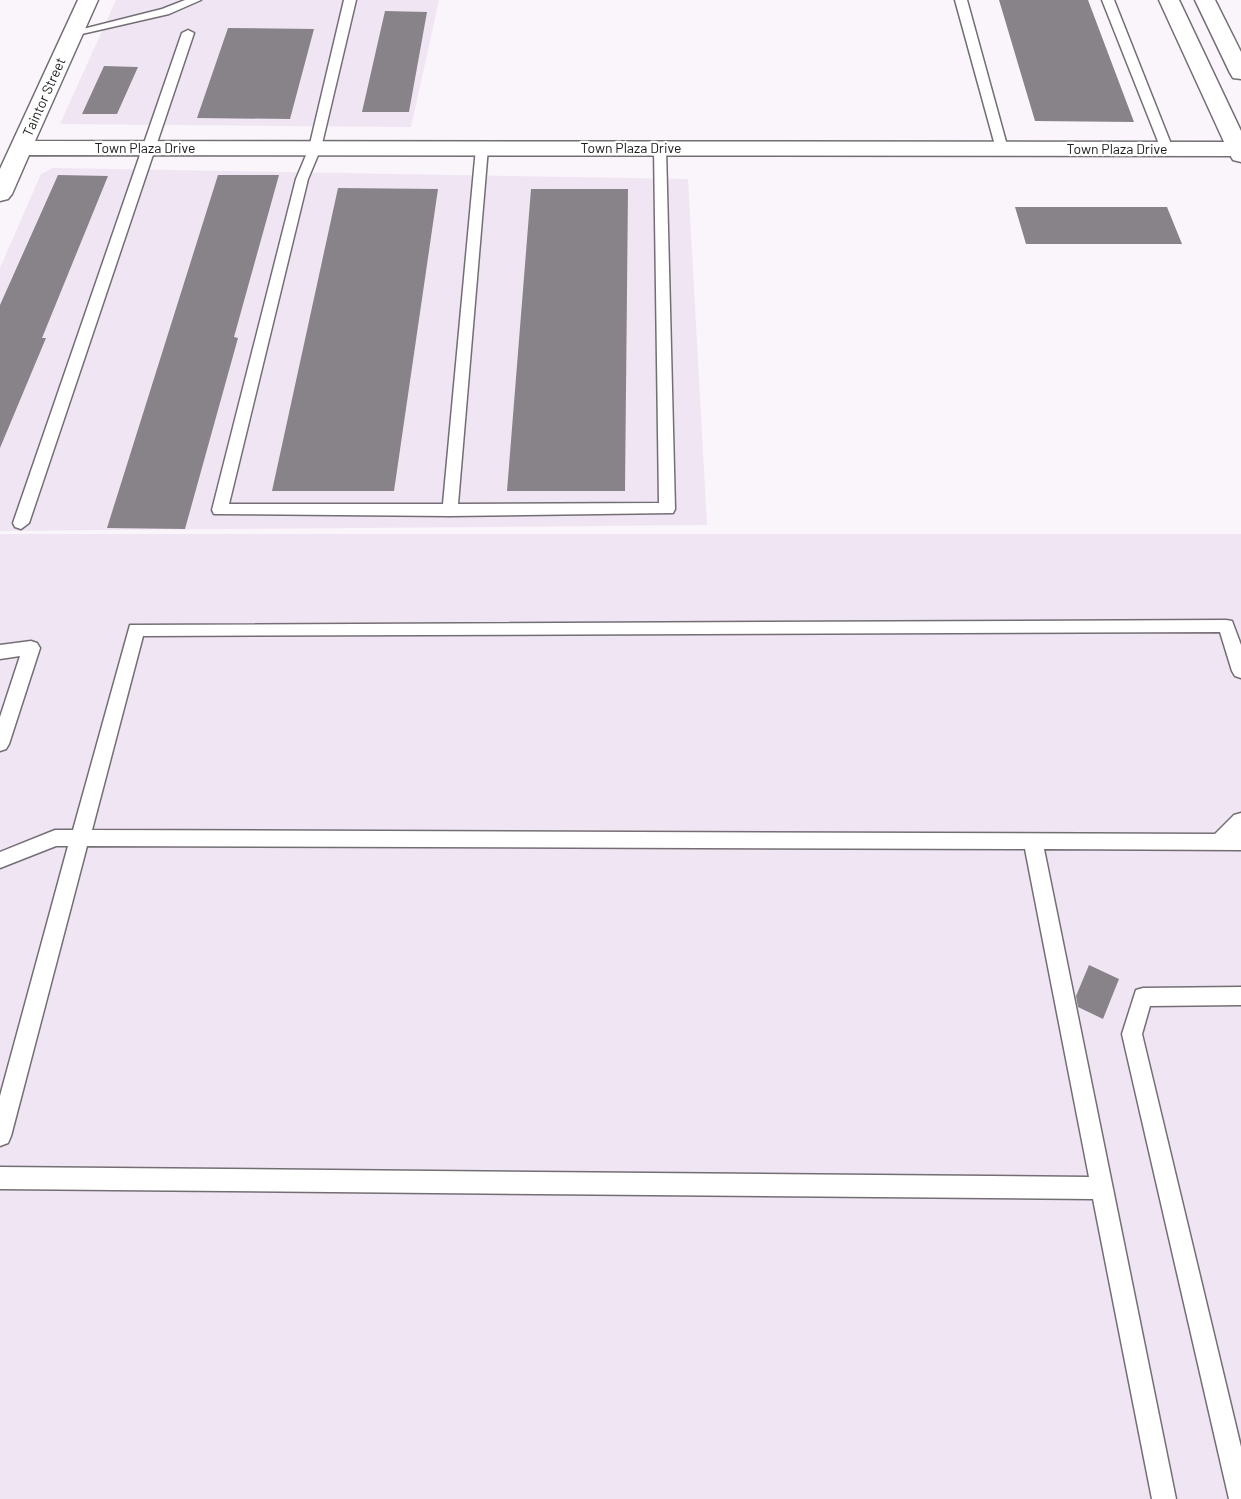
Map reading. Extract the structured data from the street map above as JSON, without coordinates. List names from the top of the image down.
{
  "streets": {
    "street": ["Taintor Street", "Town Plaza Drive"]
  },
  "crossings": [
    ["Taintor Street", "Town Plaza Drive"]
  ]
}
